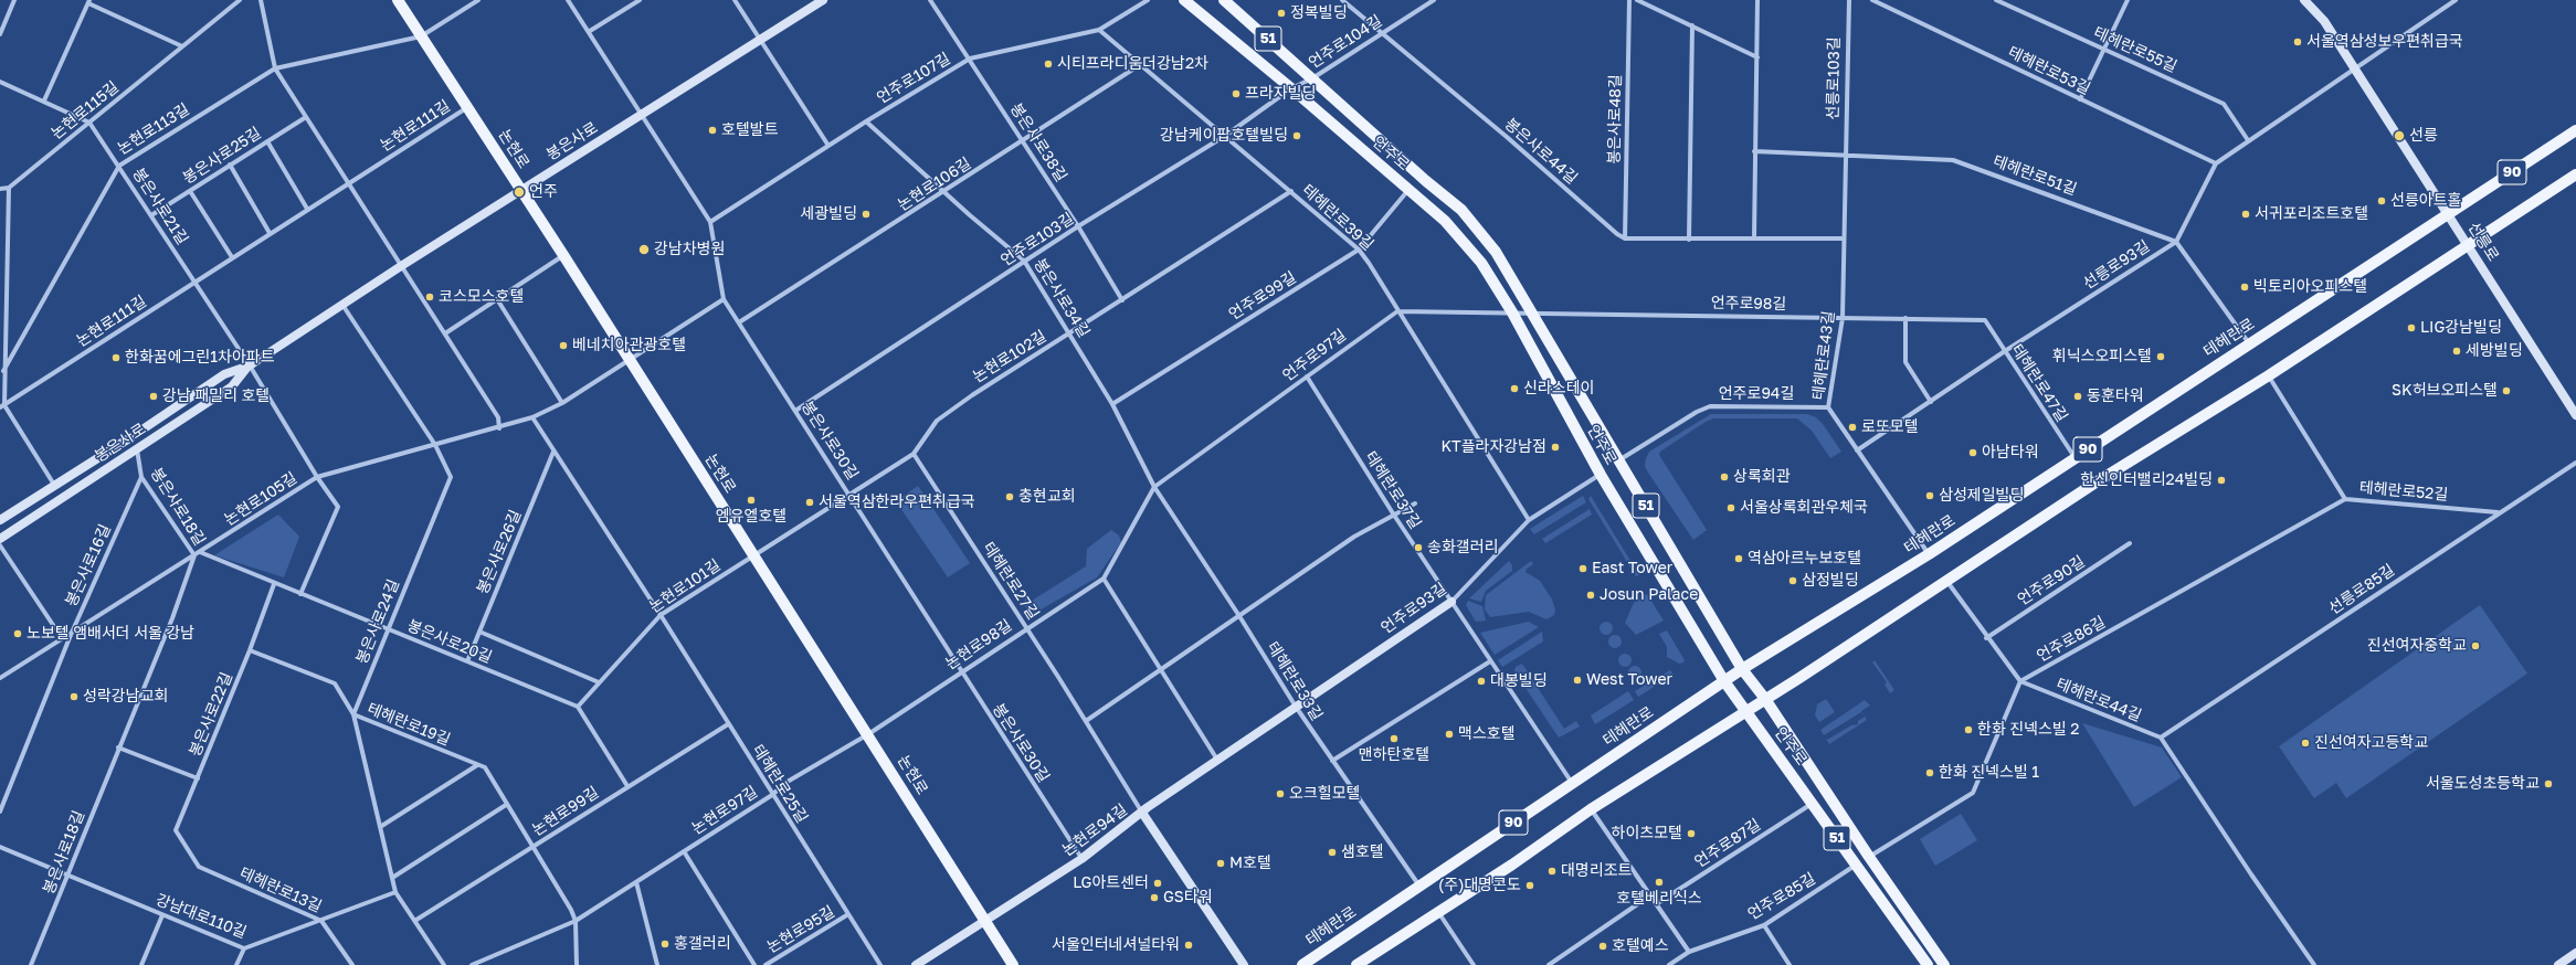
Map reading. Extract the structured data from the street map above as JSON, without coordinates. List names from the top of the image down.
{
  "streets": {
    "main road": [
      "51",
      "봉은사로",
      "논현로",
      "언주로",
      "90",
      "선릉로",
      "테헤란로",
      "테헤란로27길",
      "언주로93길",
      "논현로94길"
    ],
    "street": [
      "언주로104길",
      "테헤란로55길",
      "테헤란로53길",
      "언주로107길",
      "선릉로103길",
      "논현로115길",
      "봉은사로48길",
      "논현로111길",
      "논현로113길",
      "봉은사로38길",
      "봉은사로44길",
      "봉은사로25길",
      "테헤란로51길",
      "논현로106길",
      "봉은사로21길",
      "테헤란로39길",
      "언주로103길",
      "선릉로93길",
      "언주로99길",
      "봉은사로34길",
      "언주로98길",
      "언주로97길",
      "테헤란로43길",
      "논현로102길",
      "테헤란로47길",
      "언주로94길",
      "봉은사로30길",
      "테헤란로37길",
      "테헤란로52길",
      "논현로105길",
      "봉은사로18길",
      "봉은사로26길",
      "봉은사로16길",
      "언주로90길",
      "논현로101길",
      "선릉로85길",
      "봉은사로24길",
      "언주로86길",
      "봉은사로20길",
      "논현로98길",
      "테헤란로33길",
      "테헤란로44길",
      "봉은사로22길",
      "테헤란로19길",
      "테헤란로25길",
      "논현로97길",
      "논현로99길",
      "언주로87길",
      "테헤란로13길",
      "언주로85길",
      "강남대로110길",
      "논현로95길"
    ]
  },
  "crossings": [
    ["언주로104길", "봉은사로44길"],
    ["언주로104길", "언주로"],
    ["언주로104길", "언주로103길"],
    ["언주로107길", "봉은사로38길"],
    ["언주로107길", "테헤란로39길"],
    ["언주로107길", "봉은사로34길"],
    ["언주로107길", "봉은사로30길"],
    ["선릉로103길", "테헤란로51길"],
    ["선릉로103길", "테헤란로43길"],
    ["논현로115길", "봉은사로21길"],
    ["봉은사로48길", "봉은사로44길"],
    ["논현로111길", "논현로"],
    ["논현로111길", "봉은사로21길"],
    ["논현로113길", "논현로"],
    ["논현로113길", "봉은사로21길"],
    ["봉은사로", "논현로"],
    ["봉은사로", "봉은사로21길"],
    ["봉은사로", "봉은사로30길"],
    ["봉은사로", "봉은사로18길"],
    ["봉은사로", "봉은사로24길"],
    ["봉은사로38길", "논현로106길"],
    ["봉은사로38길", "언주로103길"],
    ["봉은사로38길", "논현로102길"],
    ["논현로", "논현로102길"],
    ["논현로", "논현로105길"],
    ["논현로", "논현로101길"],
    ["논현로", "논현로98길"],
    ["논현로", "논현로97길"],
    ["논현로", "논현로94길"],
    ["언주로", "90"],
    ["언주로", "언주로103길"],
    ["언주로", "언주로99길"],
    ["언주로", "언주로98길"],
    ["언주로", "테헤란로"],
    ["언주로", "언주로94길"],
    ["언주로", "언주로93길"],
    ["언주로", "언주로87길"],
    ["언주로", "언주로85길"],
    ["봉은사로25길", "봉은사로21길"],
    ["90", "선릉로"],
    ["90", "테헤란로52길"],
    ["90", "테헤란로44길"],
    ["테헤란로51길", "선릉로93길"],
    ["테헤란로51길", "테헤란로43길"],
    ["논현로106길", "테헤란로39길"],
    ["논현로106길", "봉은사로34길"],
    ["논현로106길", "봉은사로30길"],
    ["테헤란로39길", "언주로103길"],
    ["테헤란로39길", "언주로99길"],
    ["테헤란로39길", "언주로97길"],
    ["테헤란로39길", "논현로102길"],
    ["테헤란로39길", "언주로93길"],
    ["언주로103길", "봉은사로34길"],
    ["언주로103길", "봉은사로30길"],
    ["선릉로", "테헤란로"],
    ["선릉로93길", "테헤란로43길"],
    ["선릉로93길", "테헤란로47길"],
    ["언주로99길", "봉은사로34길"],
    ["봉은사로34길", "언주로97길"],
    ["봉은사로34길", "논현로102길"],
    ["봉은사로34길", "논현로98길"],
    ["봉은사로34길", "테헤란로33길"],
    ["언주로98길", "테헤란로43길"],
    ["언주로98길", "테헤란로47길"],
    ["테헤란로", "테헤란로43길"],
    ["테헤란로", "테헤란로47길"],
    ["테헤란로", "테헤란로37길"],
    ["테헤란로", "테헤란로33길"],
    ["언주로97길", "테헤란로37길"],
    ["언주로97길", "논현로98길"],
    ["언주로97길", "테헤란로33길"],
    ["테헤란로43길", "언주로94길"],
    ["논현로102길", "봉은사로30길"],
    ["논현로102길", "테헤란로27길"],
    ["논현로102길", "논현로101길"],
    ["봉은사로30길", "논현로98길"],
    ["봉은사로30길", "논현로94길"],
    ["테헤란로37길", "언주로93길"],
    ["테헤란로52길", "선릉로85길"],
    ["테헤란로52길", "언주로86길"],
    ["논현로105길", "봉은사로18길"],
    ["논현로105길", "봉은사로16길"],
    ["논현로105길", "봉은사로24길"],
    ["논현로105길", "봉은사로20길"],
    ["봉은사로18길", "봉은사로16길"],
    ["봉은사로18길", "강남대로110길"],
    ["봉은사로26길", "봉은사로20길"],
    ["테헤란로27길", "논현로98길"],
    ["테헤란로27길", "논현로94길"],
    ["언주로90길", "테헤란로44길"],
    ["논현로101길", "봉은사로20길"],
    ["논현로101길", "테헤란로25길"],
    ["선릉로85길", "테헤란로44길"],
    ["언주로93길", "테헤란로33길"],
    ["언주로93길", "논현로94길"],
    ["봉은사로24길", "봉은사로20길"],
    ["봉은사로24길", "테헤란로19길"],
    ["언주로86길", "테헤란로44길"],
    ["봉은사로20길", "봉은사로22길"],
    ["논현로98길", "테헤란로33길"],
    ["논현로98길", "논현로97길"],
    ["테헤란로33길", "논현로94길"],
    ["봉은사로22길", "테헤란로19길"],
    ["봉은사로22길", "테헤란로13길"],
    ["테헤란로19길", "논현로97길"],
    ["테헤란로19길", "논현로99길"],
    ["테헤란로25길", "논현로97길"],
    ["테헤란로25길", "논현로99길"],
    ["테헤란로25길", "논현로95길"],
    ["테헤란로13길", "강남대로110길"]
  ],
  "places": [
    "정복빌딩",
    "서울역삼성보우편취급국",
    "시티프라디움더강남2차",
    "프라자빌딩",
    "호텔발트",
    "강남케이팝호텔빌딩",
    "선릉",
    "언주",
    "선릉아트홀",
    "세광빌딩",
    "서귀포리조트호텔",
    "강남차병원",
    "빅토리아오피스텔",
    "코스모스호텔",
    "LIG강남빌딩",
    "베네치아관광호텔",
    "세방빌딩",
    "휘닉스오피스텔",
    "한화꿈에그린1차아파트",
    "신라스테이",
    "SK허브오피스텔",
    "강남 패밀리 호텔",
    "동훈타워",
    "로또모텔",
    "KT플라자강남점",
    "아남타워",
    "상록회관",
    "한신인터밸리24빌딩",
    "삼성제일빌딩",
    "충현교회",
    "엠유엘호텔",
    "서울역삼한라우편취급국",
    "서울상록회관우체국",
    "송화갤러리",
    "역삼아르누보호텔",
    "East Tower",
    "삼정빌딩",
    "Josun Palace",
    "노보텔 앰배서더 서울 강남",
    "진선여자중학교",
    "West Tower",
    "대봉빌딩",
    "성락강남교회",
    "한화 진넥스빌 2",
    "맥스호텔",
    "맨하탄호텔",
    "진선여자고등학교",
    "한화 진넥스빌 1",
    "서울도성초등학교",
    "오크힐모텔",
    "하이츠모텔",
    "샘호텔",
    "M호텔",
    "대명리조트",
    "호텔베리식스",
    "LG아트센터",
    "(주)대명콘도",
    "GS타워",
    "홍갤러리",
    "서울인터네셔널타워",
    "호텔예스"
  ]
}
